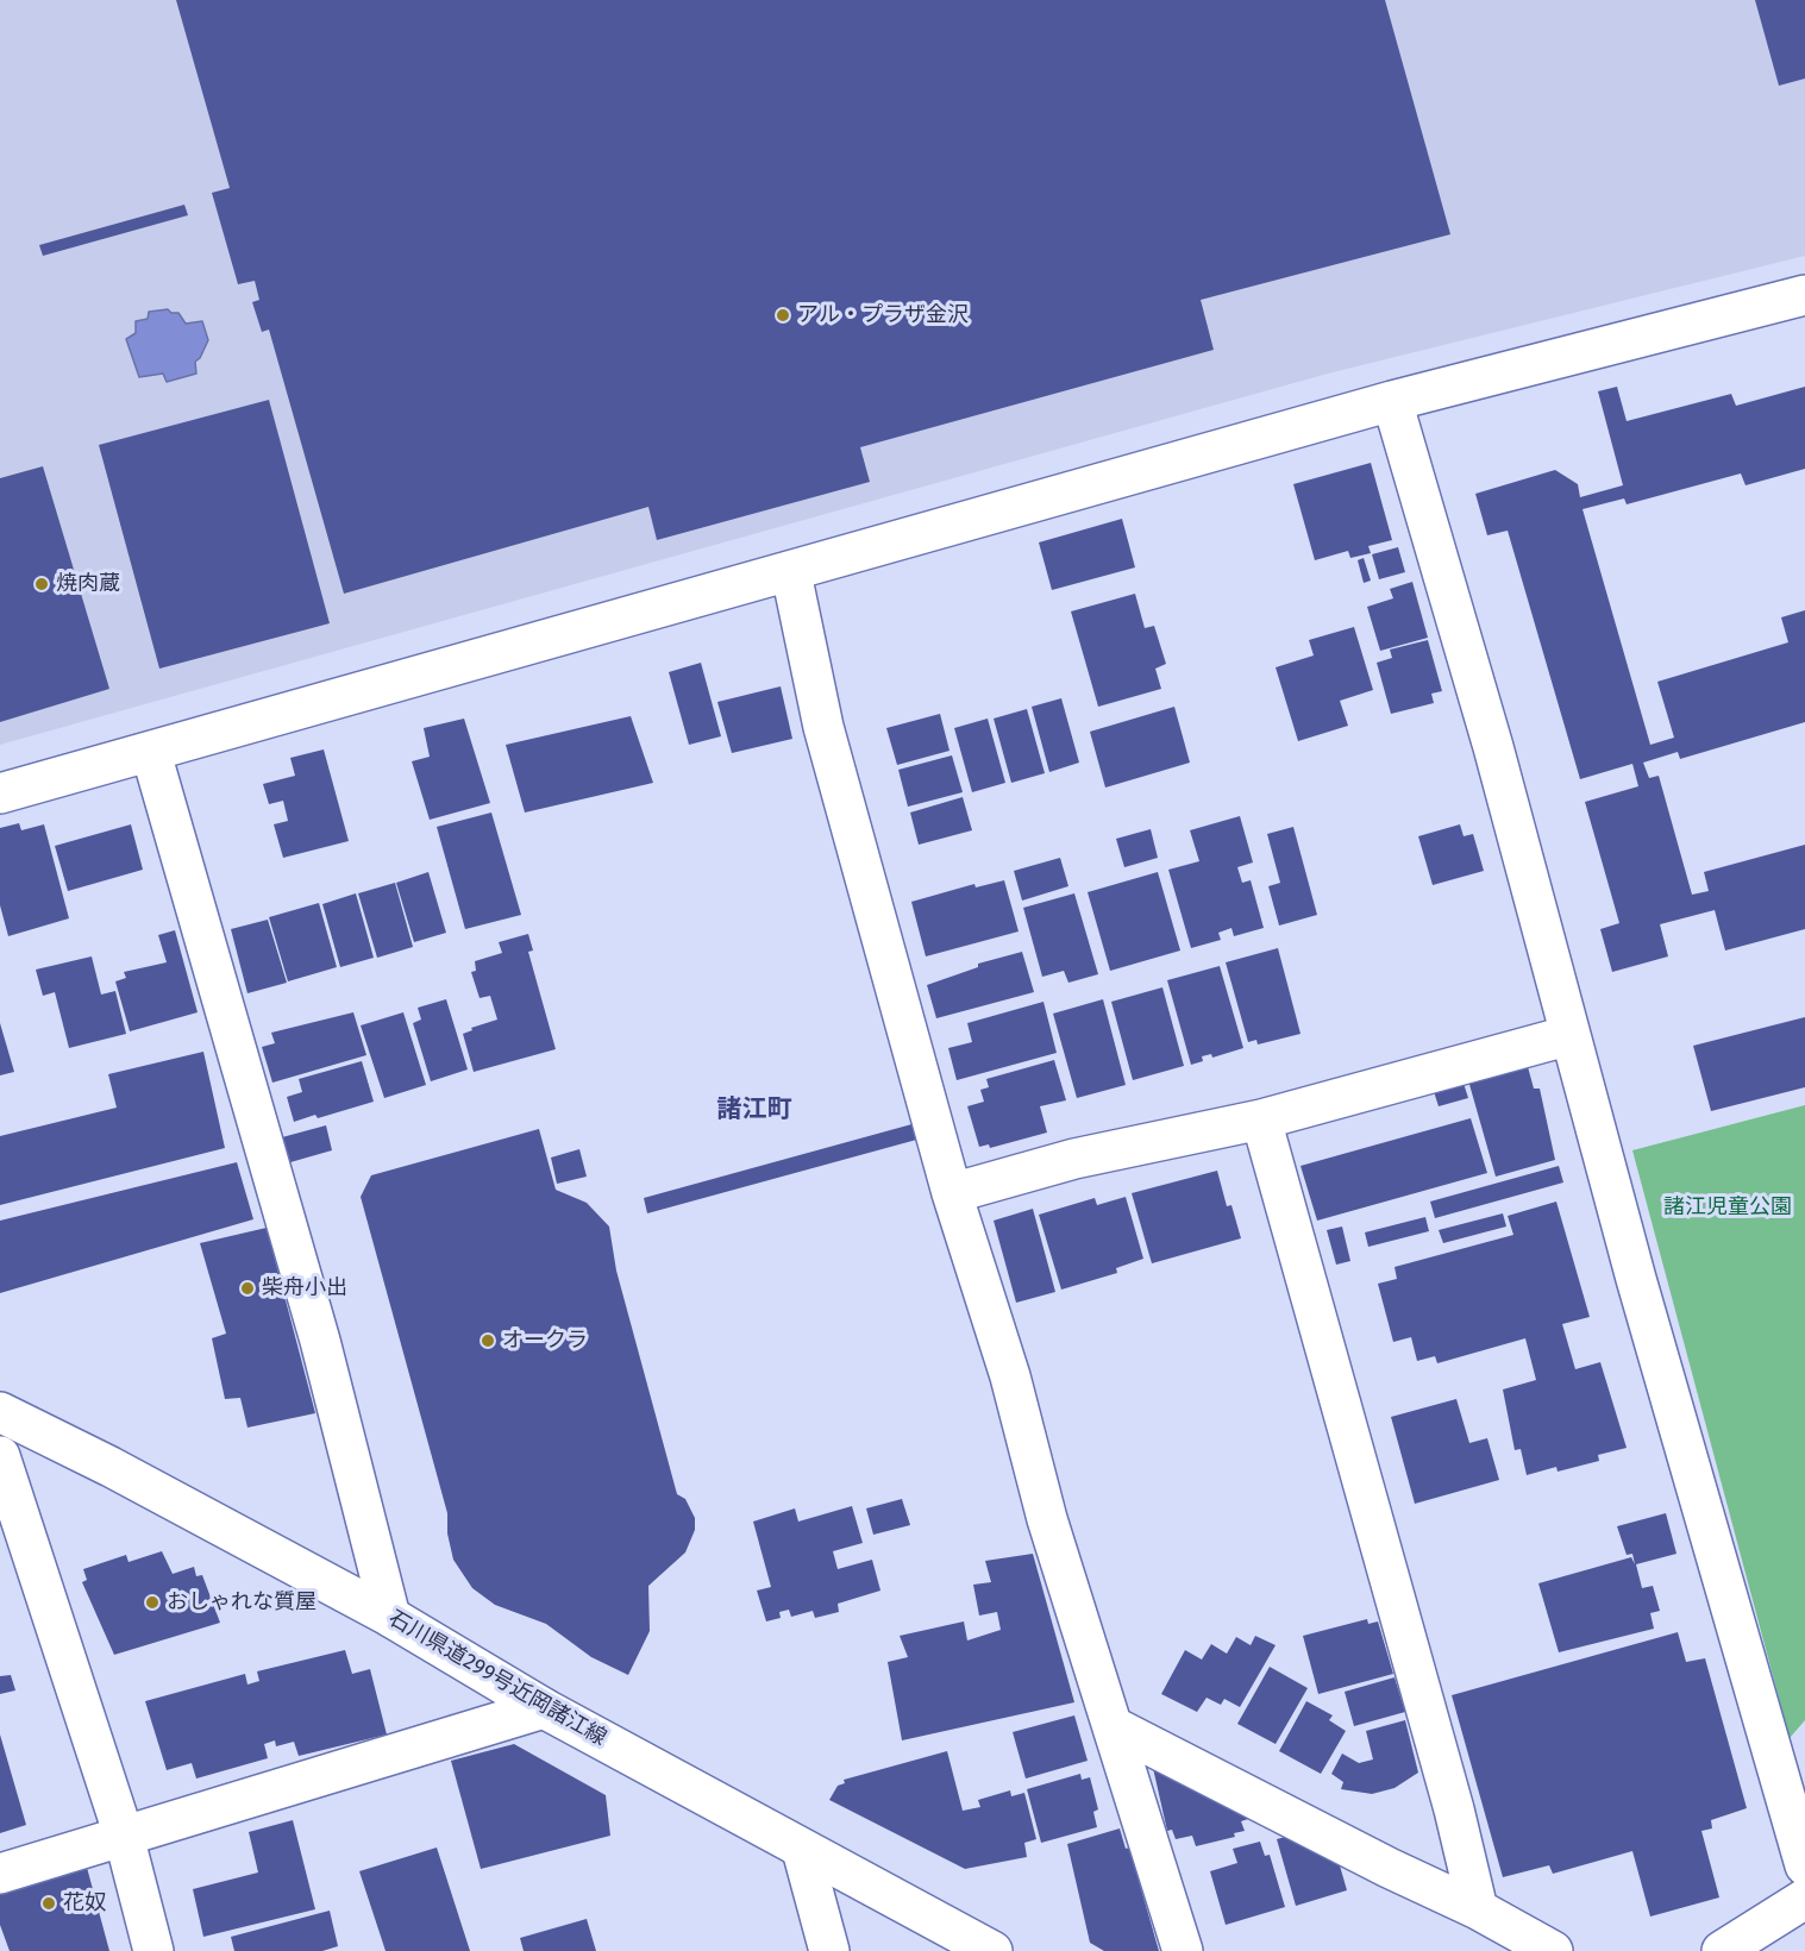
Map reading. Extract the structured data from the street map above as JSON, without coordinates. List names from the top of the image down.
{
  "streets": {
    "street": ["石川県道299号近岡諸江線"]
  },
  "districts": ["諸江町"],
  "parks": ["諸江児童公園"],
  "places": [
    "アル・プラザ金沢",
    "焼肉蔵",
    "柴舟小出",
    "オークラ",
    "おしゃれな質屋",
    "花奴"
  ]
}
